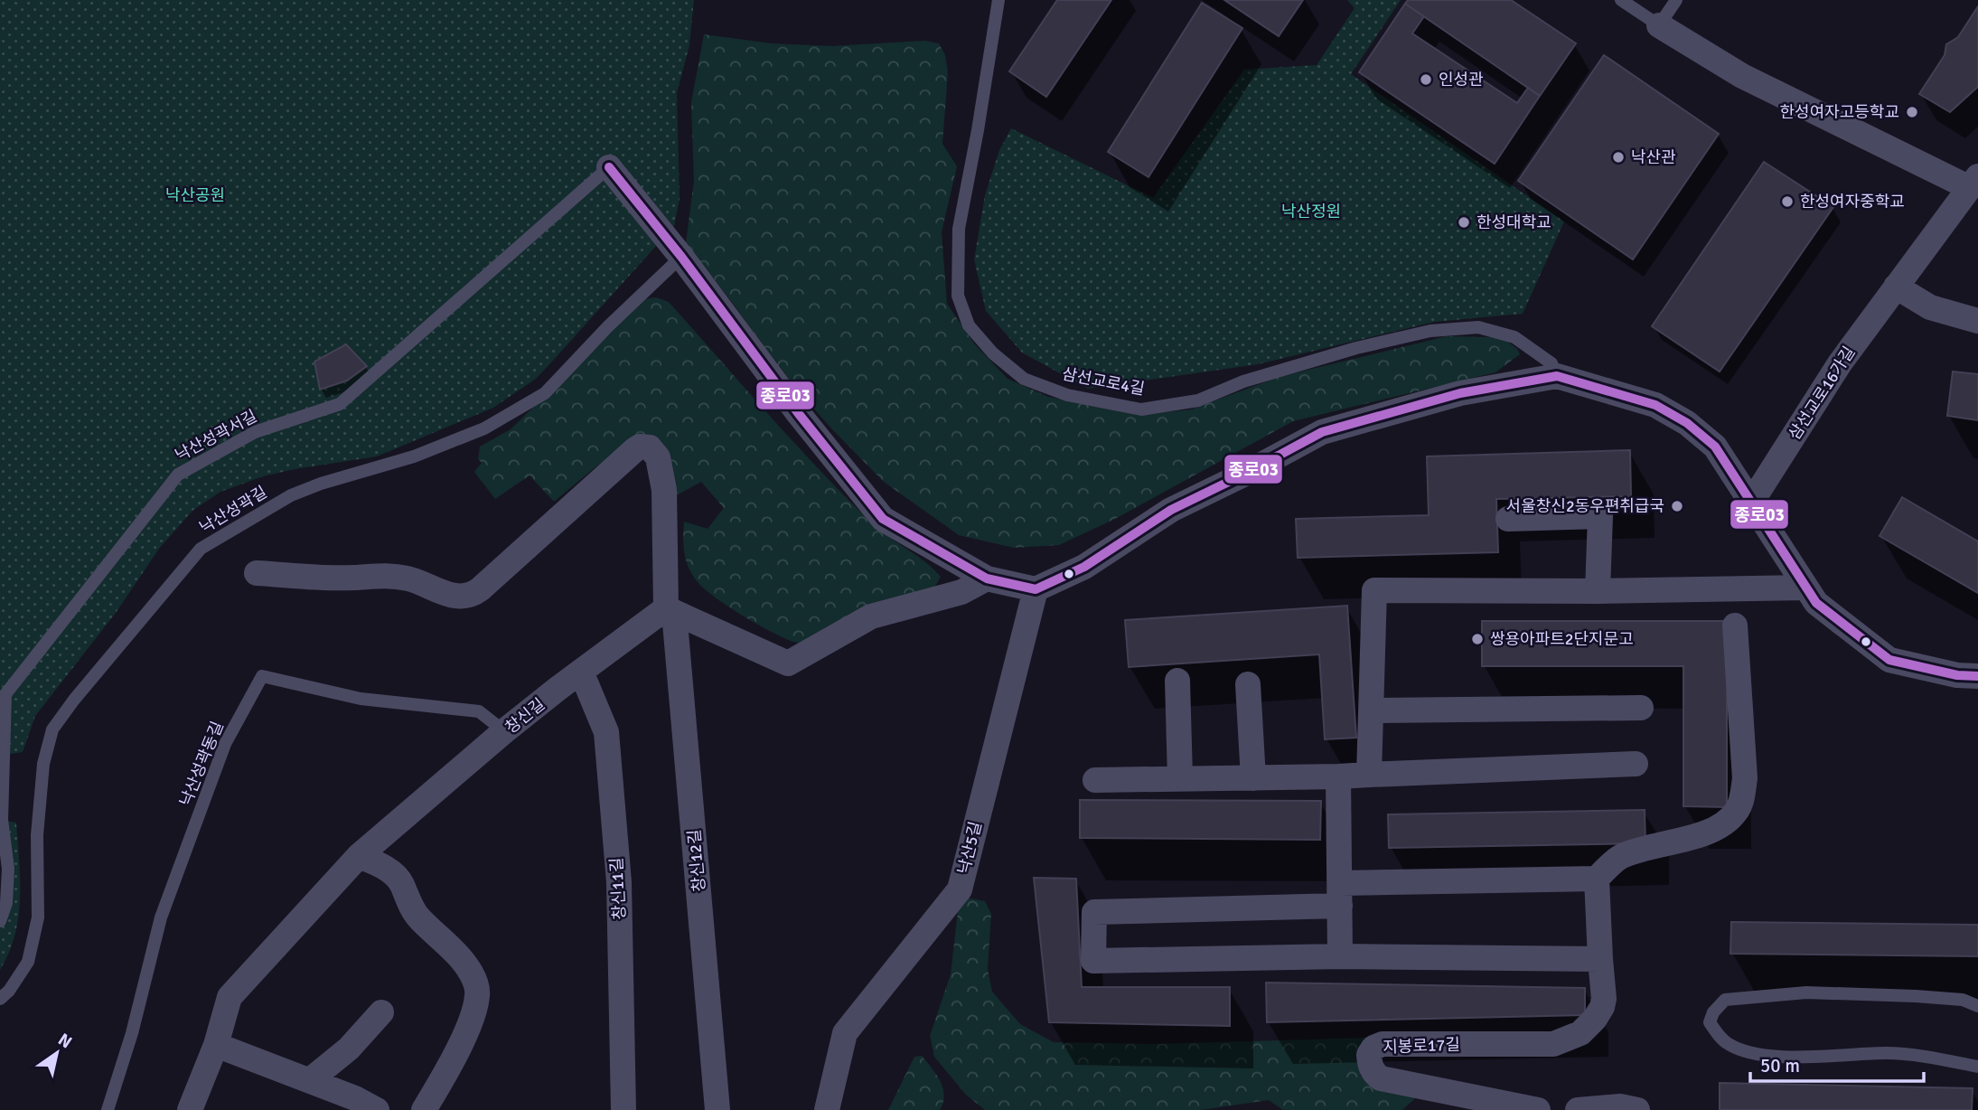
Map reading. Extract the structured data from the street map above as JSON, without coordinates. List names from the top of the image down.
{
  "streets": {
    "street": [
      "삼선교로16가길",
      "창신길",
      "낙산5길",
      "창신12길",
      "창신11길",
      "지봉로17길"
    ],
    "lane": [
      "삼선교로4길",
      "낙산성곽서길",
      "낙산성곽길",
      "낙산성곽동길"
    ]
  },
  "crossings": [
    ["창신길", "낙산성곽동길"],
    ["창신길", "창신12길"],
    ["창신길", "창신11길"]
  ],
  "parks": ["낙산공원", "낙산정원"],
  "places": [
    "인성관",
    "한성여자고등학교",
    "낙산관",
    "한성여자중학교",
    "한성대학교",
    "서울창신2동우편취급국",
    "쌍용아파트2단지문고"
  ],
  "lines": ["transit line 종로03"],
  "scale_bar": "50 m",
  "north": "top right"
}
